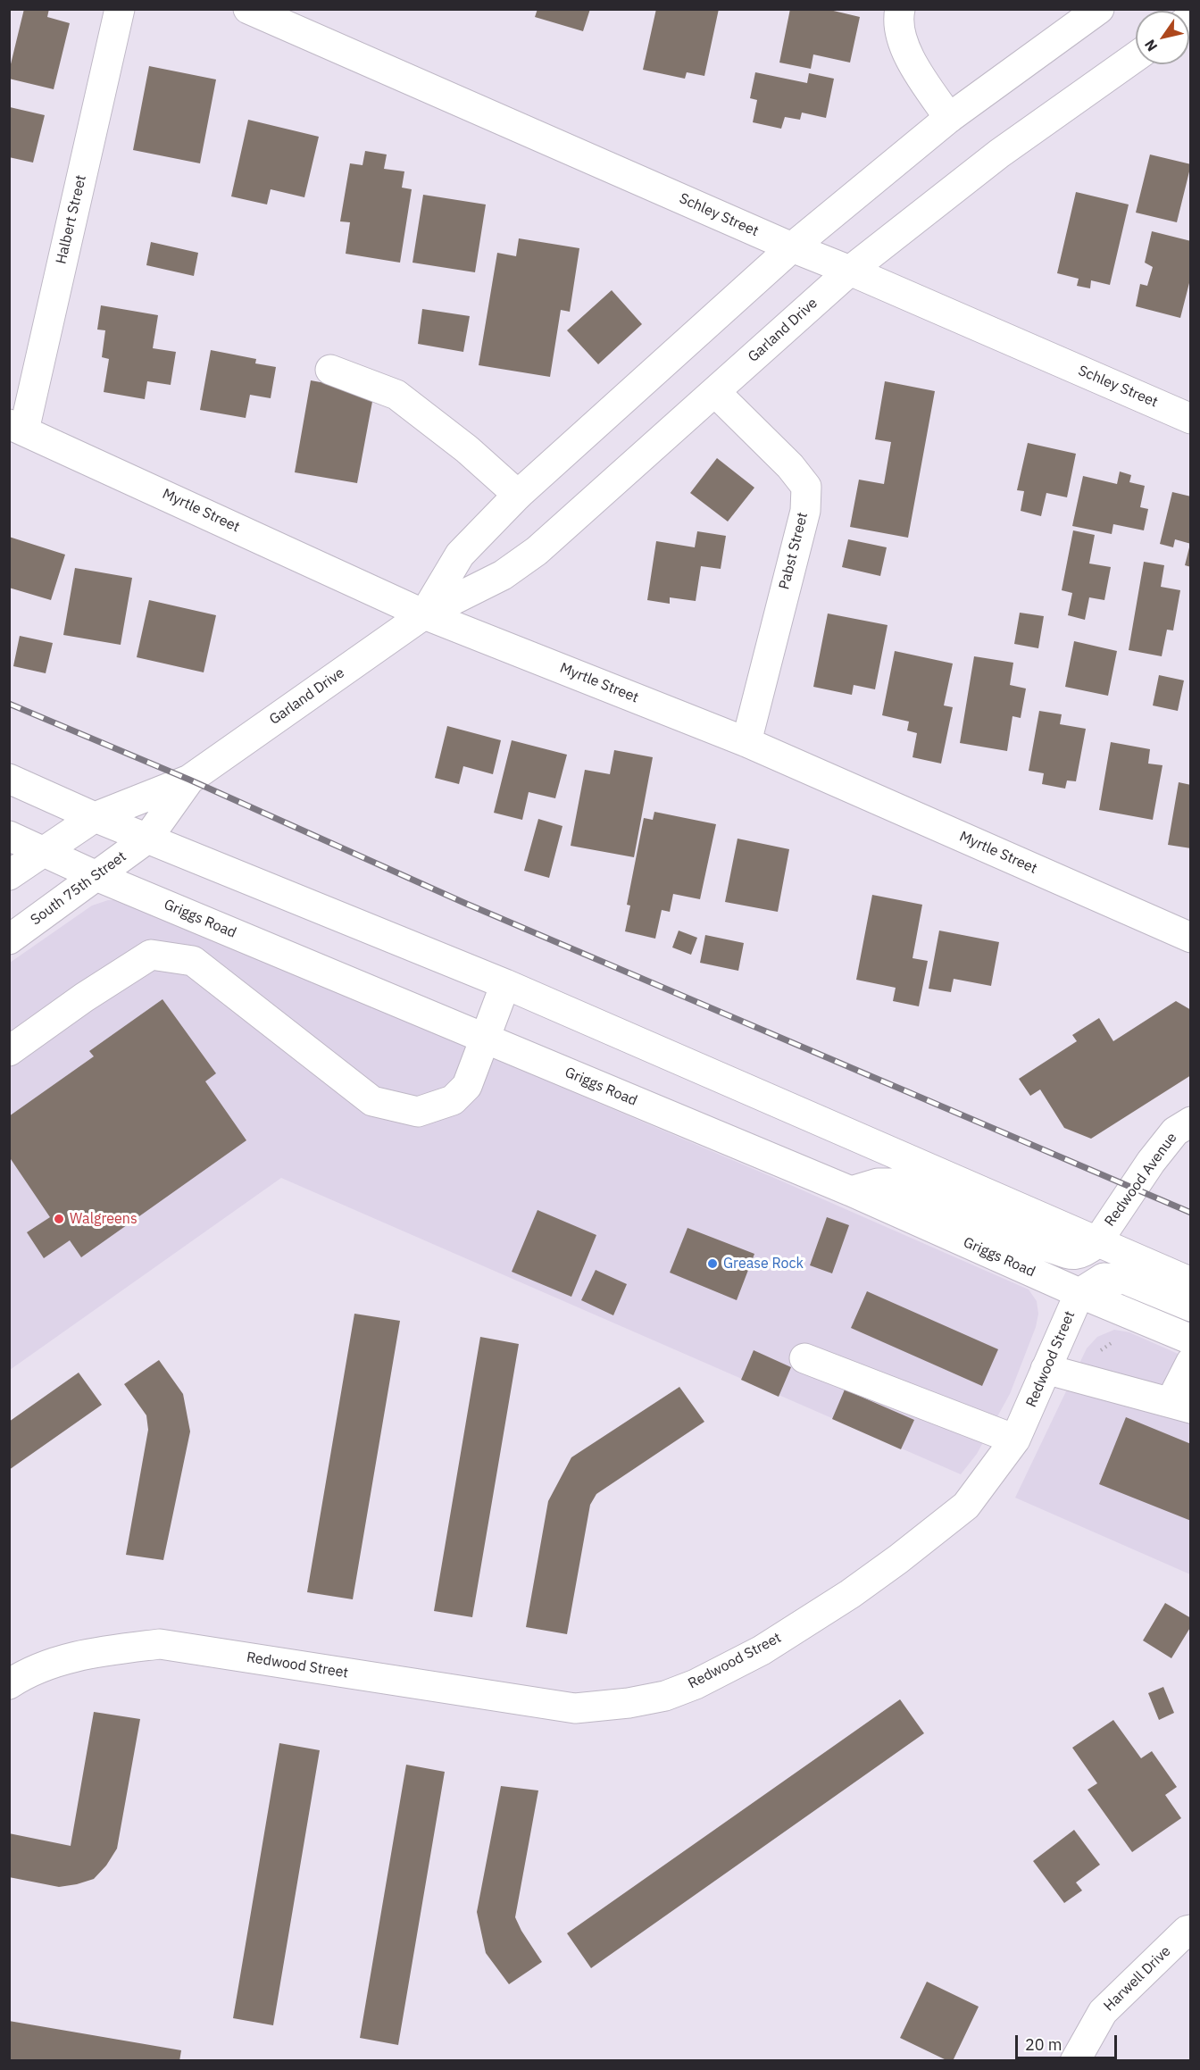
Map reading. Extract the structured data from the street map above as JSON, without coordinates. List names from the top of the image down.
{
  "streets": {
    "main road": [
      "Schley Street",
      "Halbert Street",
      "Garland Drive",
      "Myrtle Street",
      "Pabst Street",
      "South 75th Street",
      "Griggs Road",
      "Redwood Avenue",
      "Redwood Street",
      "Harwell Drive"
    ]
  },
  "crossings": [
    ["Schley Street", "Garland Drive"],
    ["Halbert Street", "Myrtle Street"],
    ["Garland Drive", "Myrtle Street"],
    ["Garland Drive", "Pabst Street"],
    ["Garland Drive", "South 75th Street"],
    ["Myrtle Street", "Pabst Street"],
    ["South 75th Street", "Griggs Road"],
    ["Griggs Road", "Redwood Street"]
  ],
  "places": ["Walgreens", "Grease Rock"],
  "scale_bar": "20 m",
  "north": "bottom left"
}
